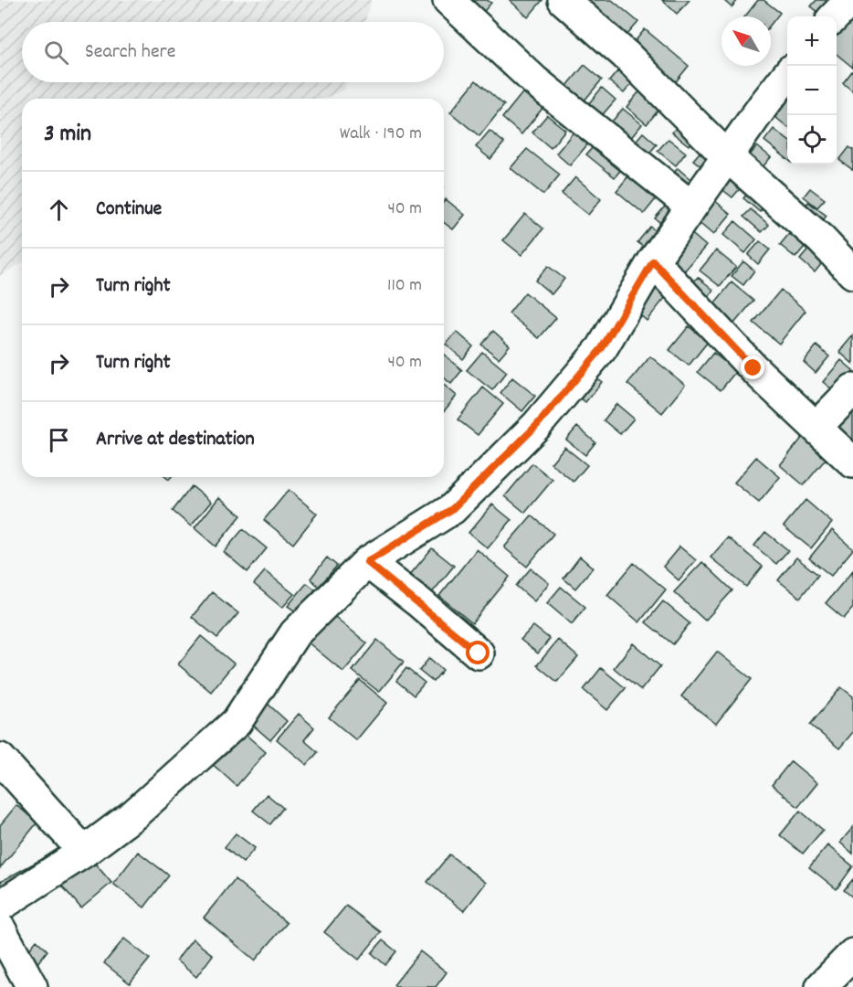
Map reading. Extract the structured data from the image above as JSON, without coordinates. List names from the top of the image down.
{
  "north": "top left",
  "page": {
    "map_buttons": ["+", "−"],
    "search": "Search here",
    "heading": ["3 min", "Walk · 190 m"],
    "list": [
      ["Continue", "40 m"],
      ["Turn right", "110 m"],
      ["Turn right", "40 m"],
      "Arrive at destination"
    ]
  }
}
